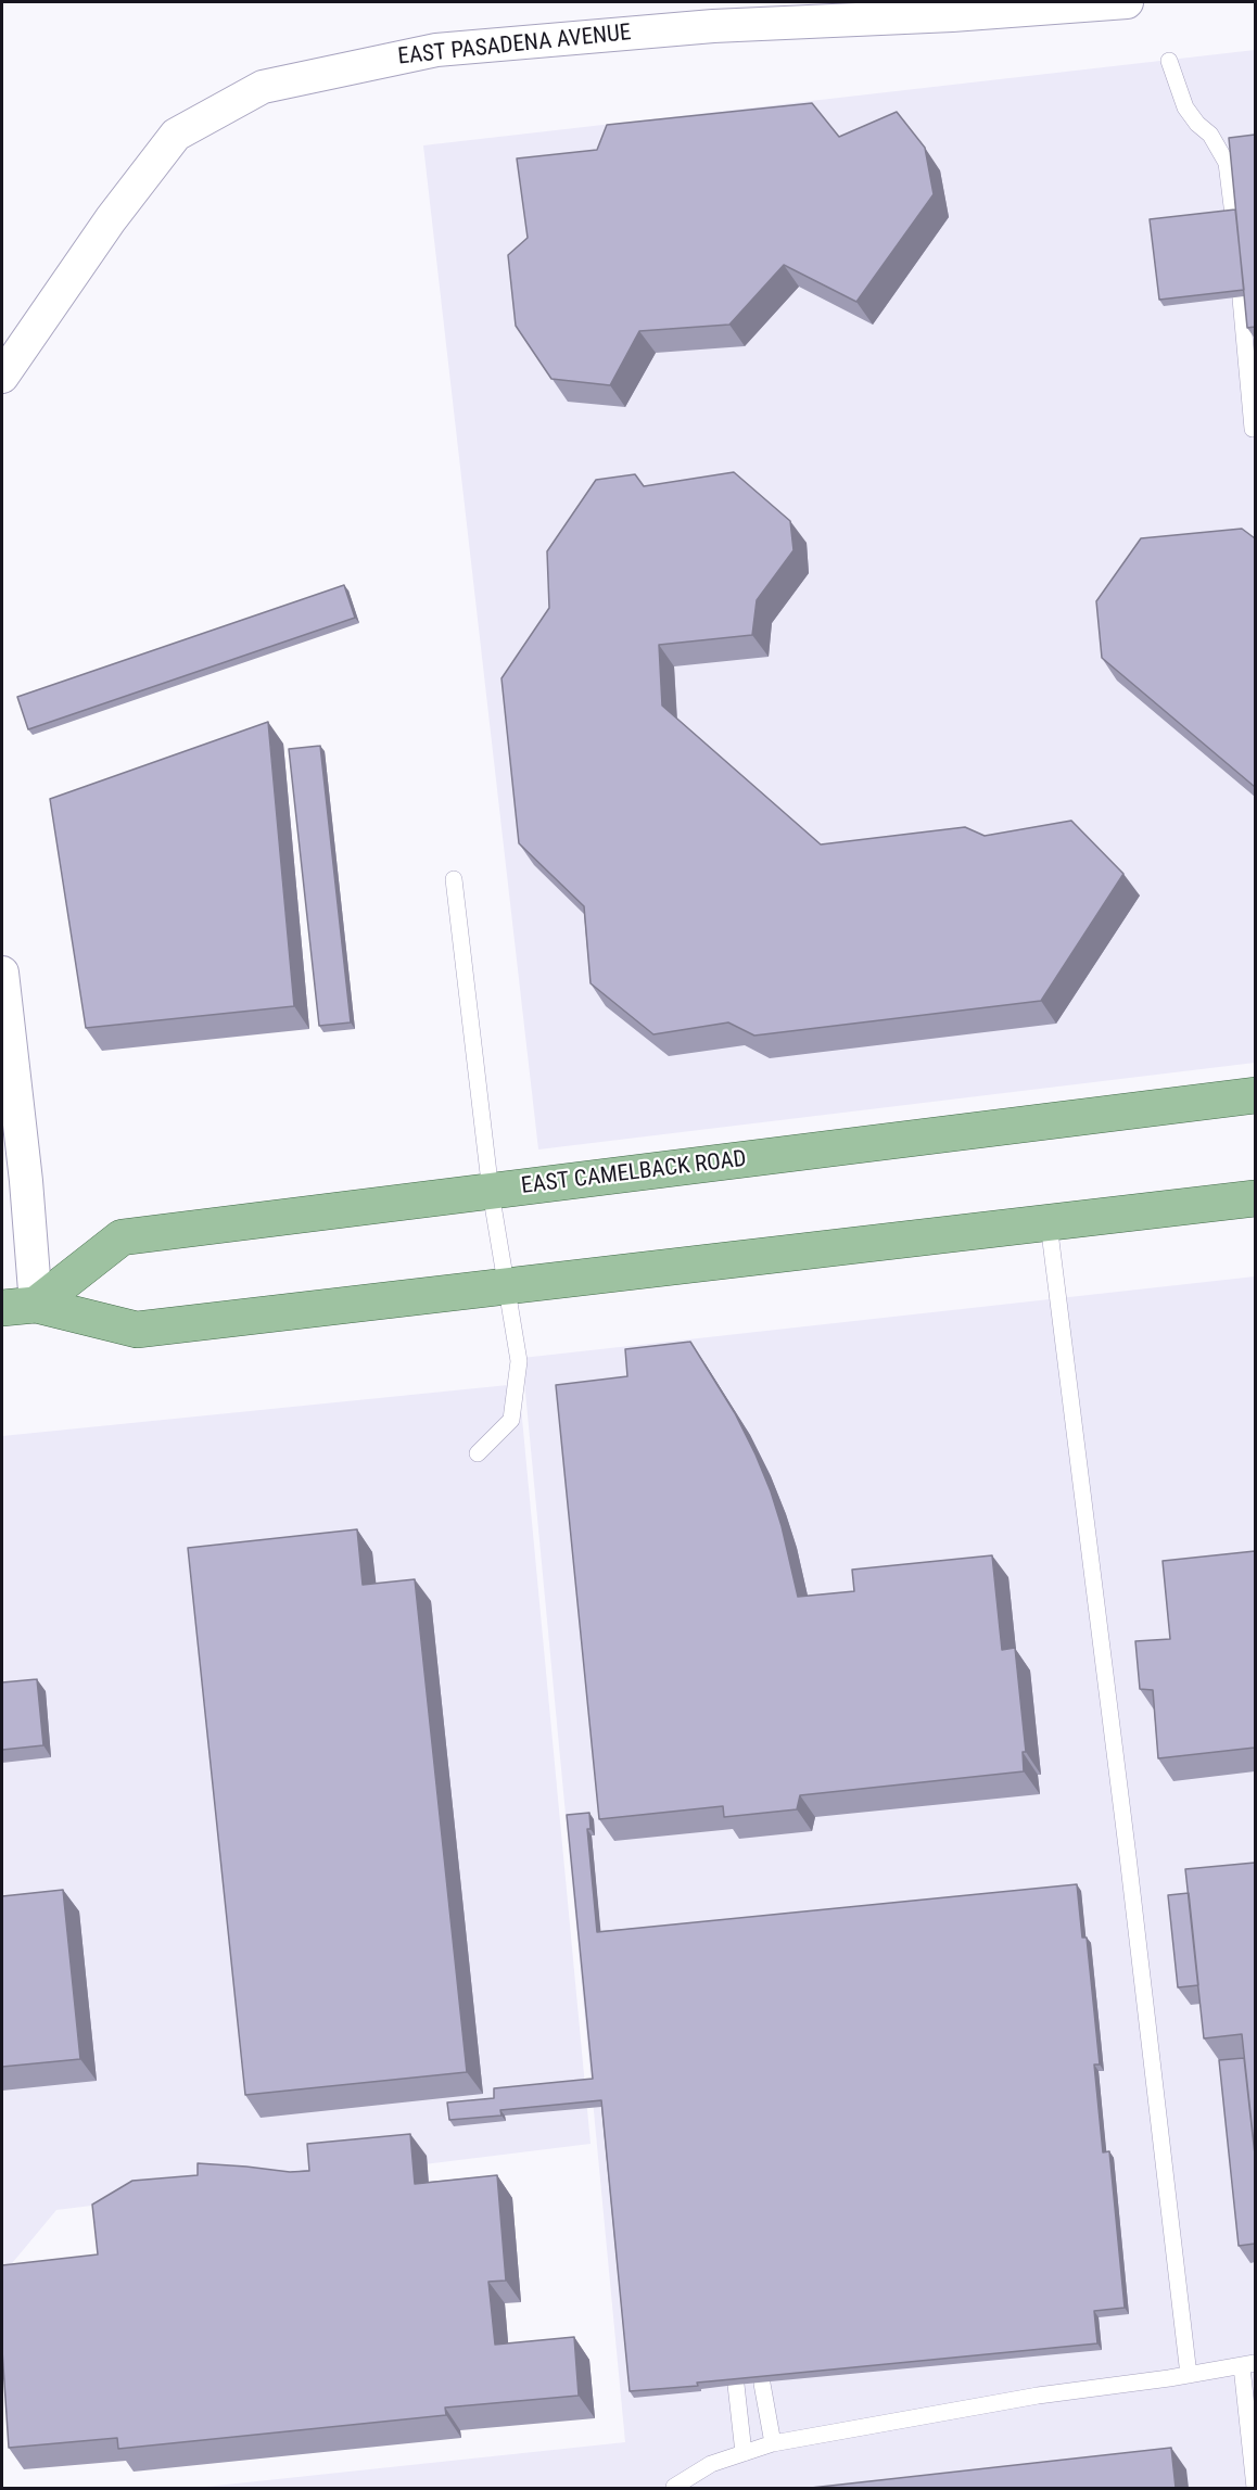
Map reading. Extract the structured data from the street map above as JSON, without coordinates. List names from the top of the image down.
{
  "streets": {
    "main road": ["EAST CAMELBACK ROAD"],
    "street": ["EAST PASADENA AVENUE"]
  }
}
